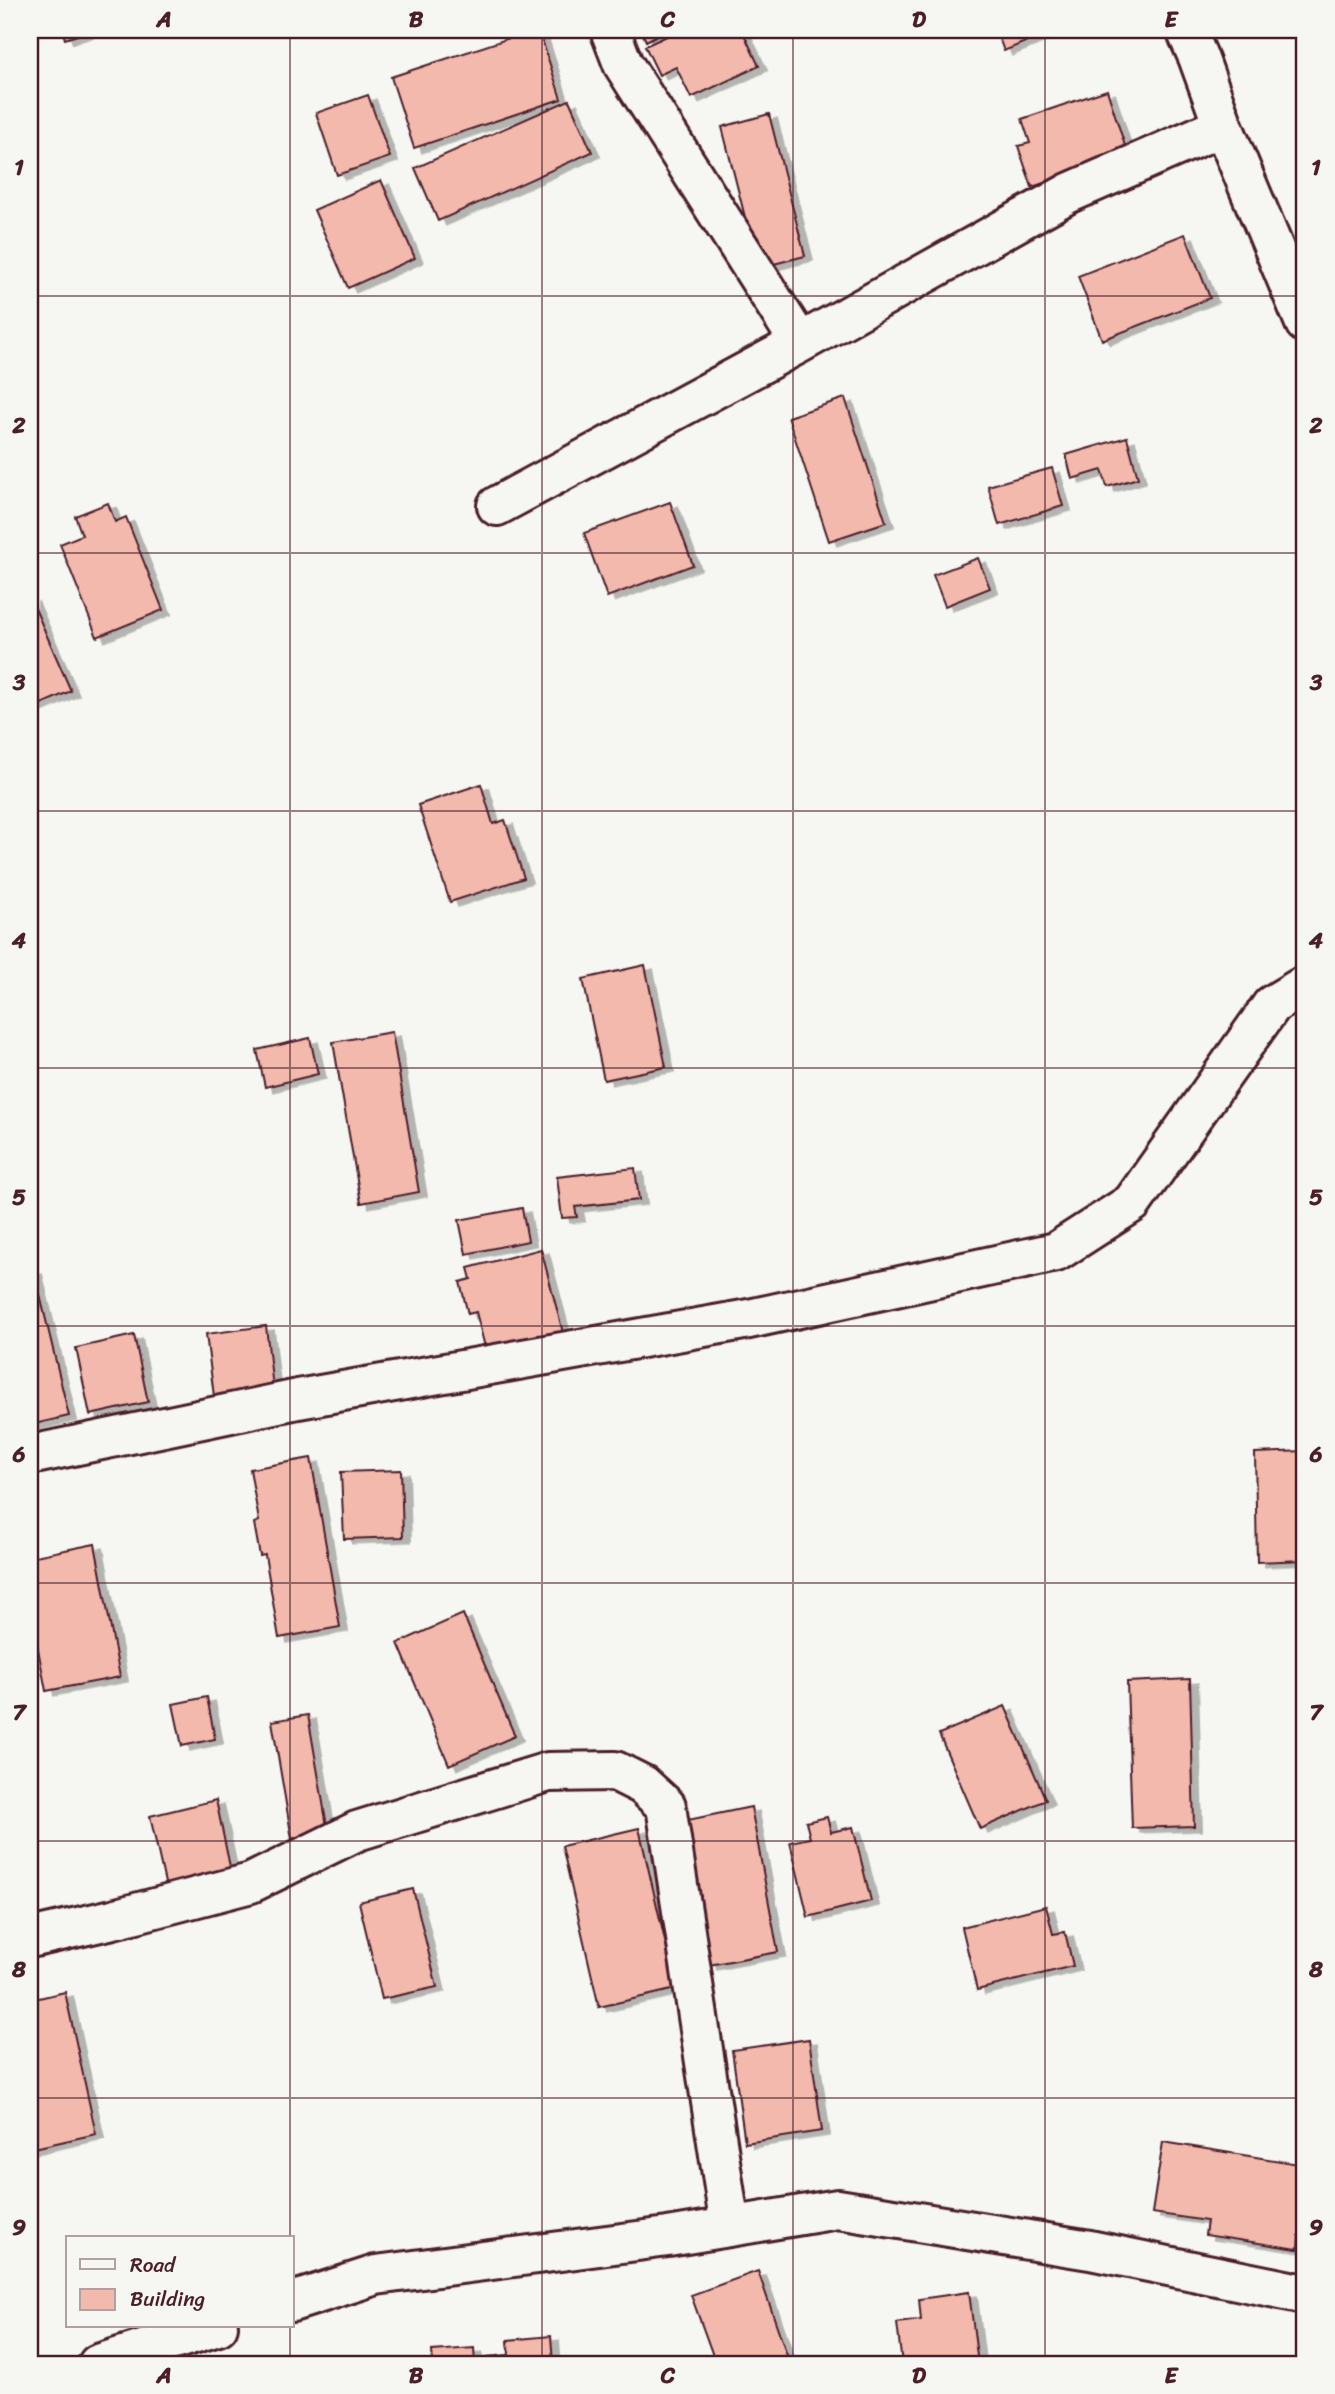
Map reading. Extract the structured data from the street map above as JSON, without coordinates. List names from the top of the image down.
{
  "legend": ["Road", "Building"],
  "grid": {
    "columns": [
      "A",
      "B",
      "C",
      "D",
      "E"
    ],
    "rows": [
      "1",
      "2",
      "3",
      "4",
      "5",
      "6",
      "7",
      "8",
      "9"
    ]
  }
}
